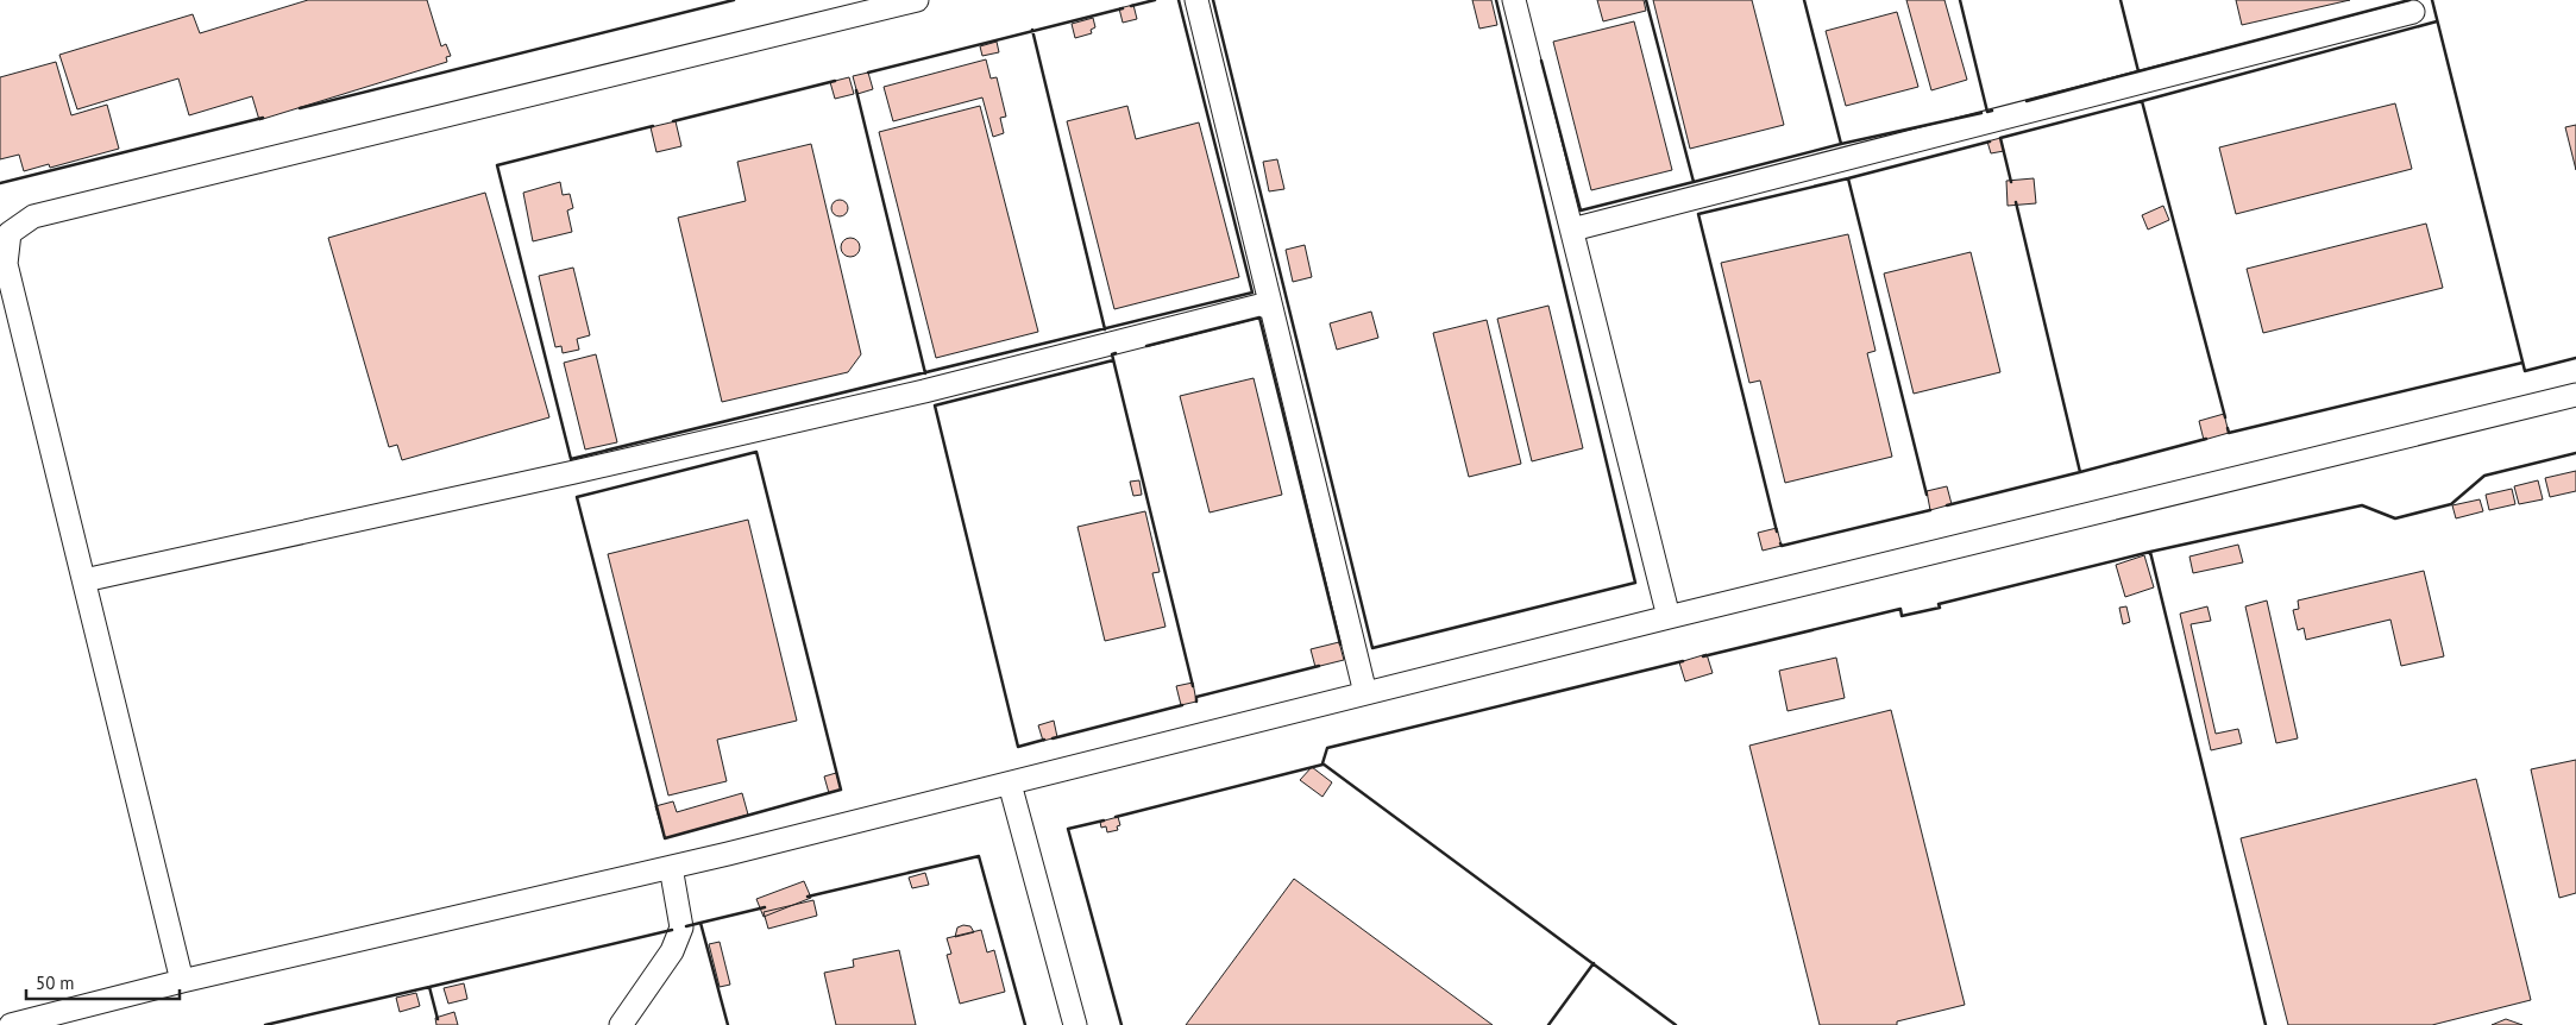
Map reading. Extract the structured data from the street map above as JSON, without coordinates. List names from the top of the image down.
{
  "scale_bar": "50 m"
}
